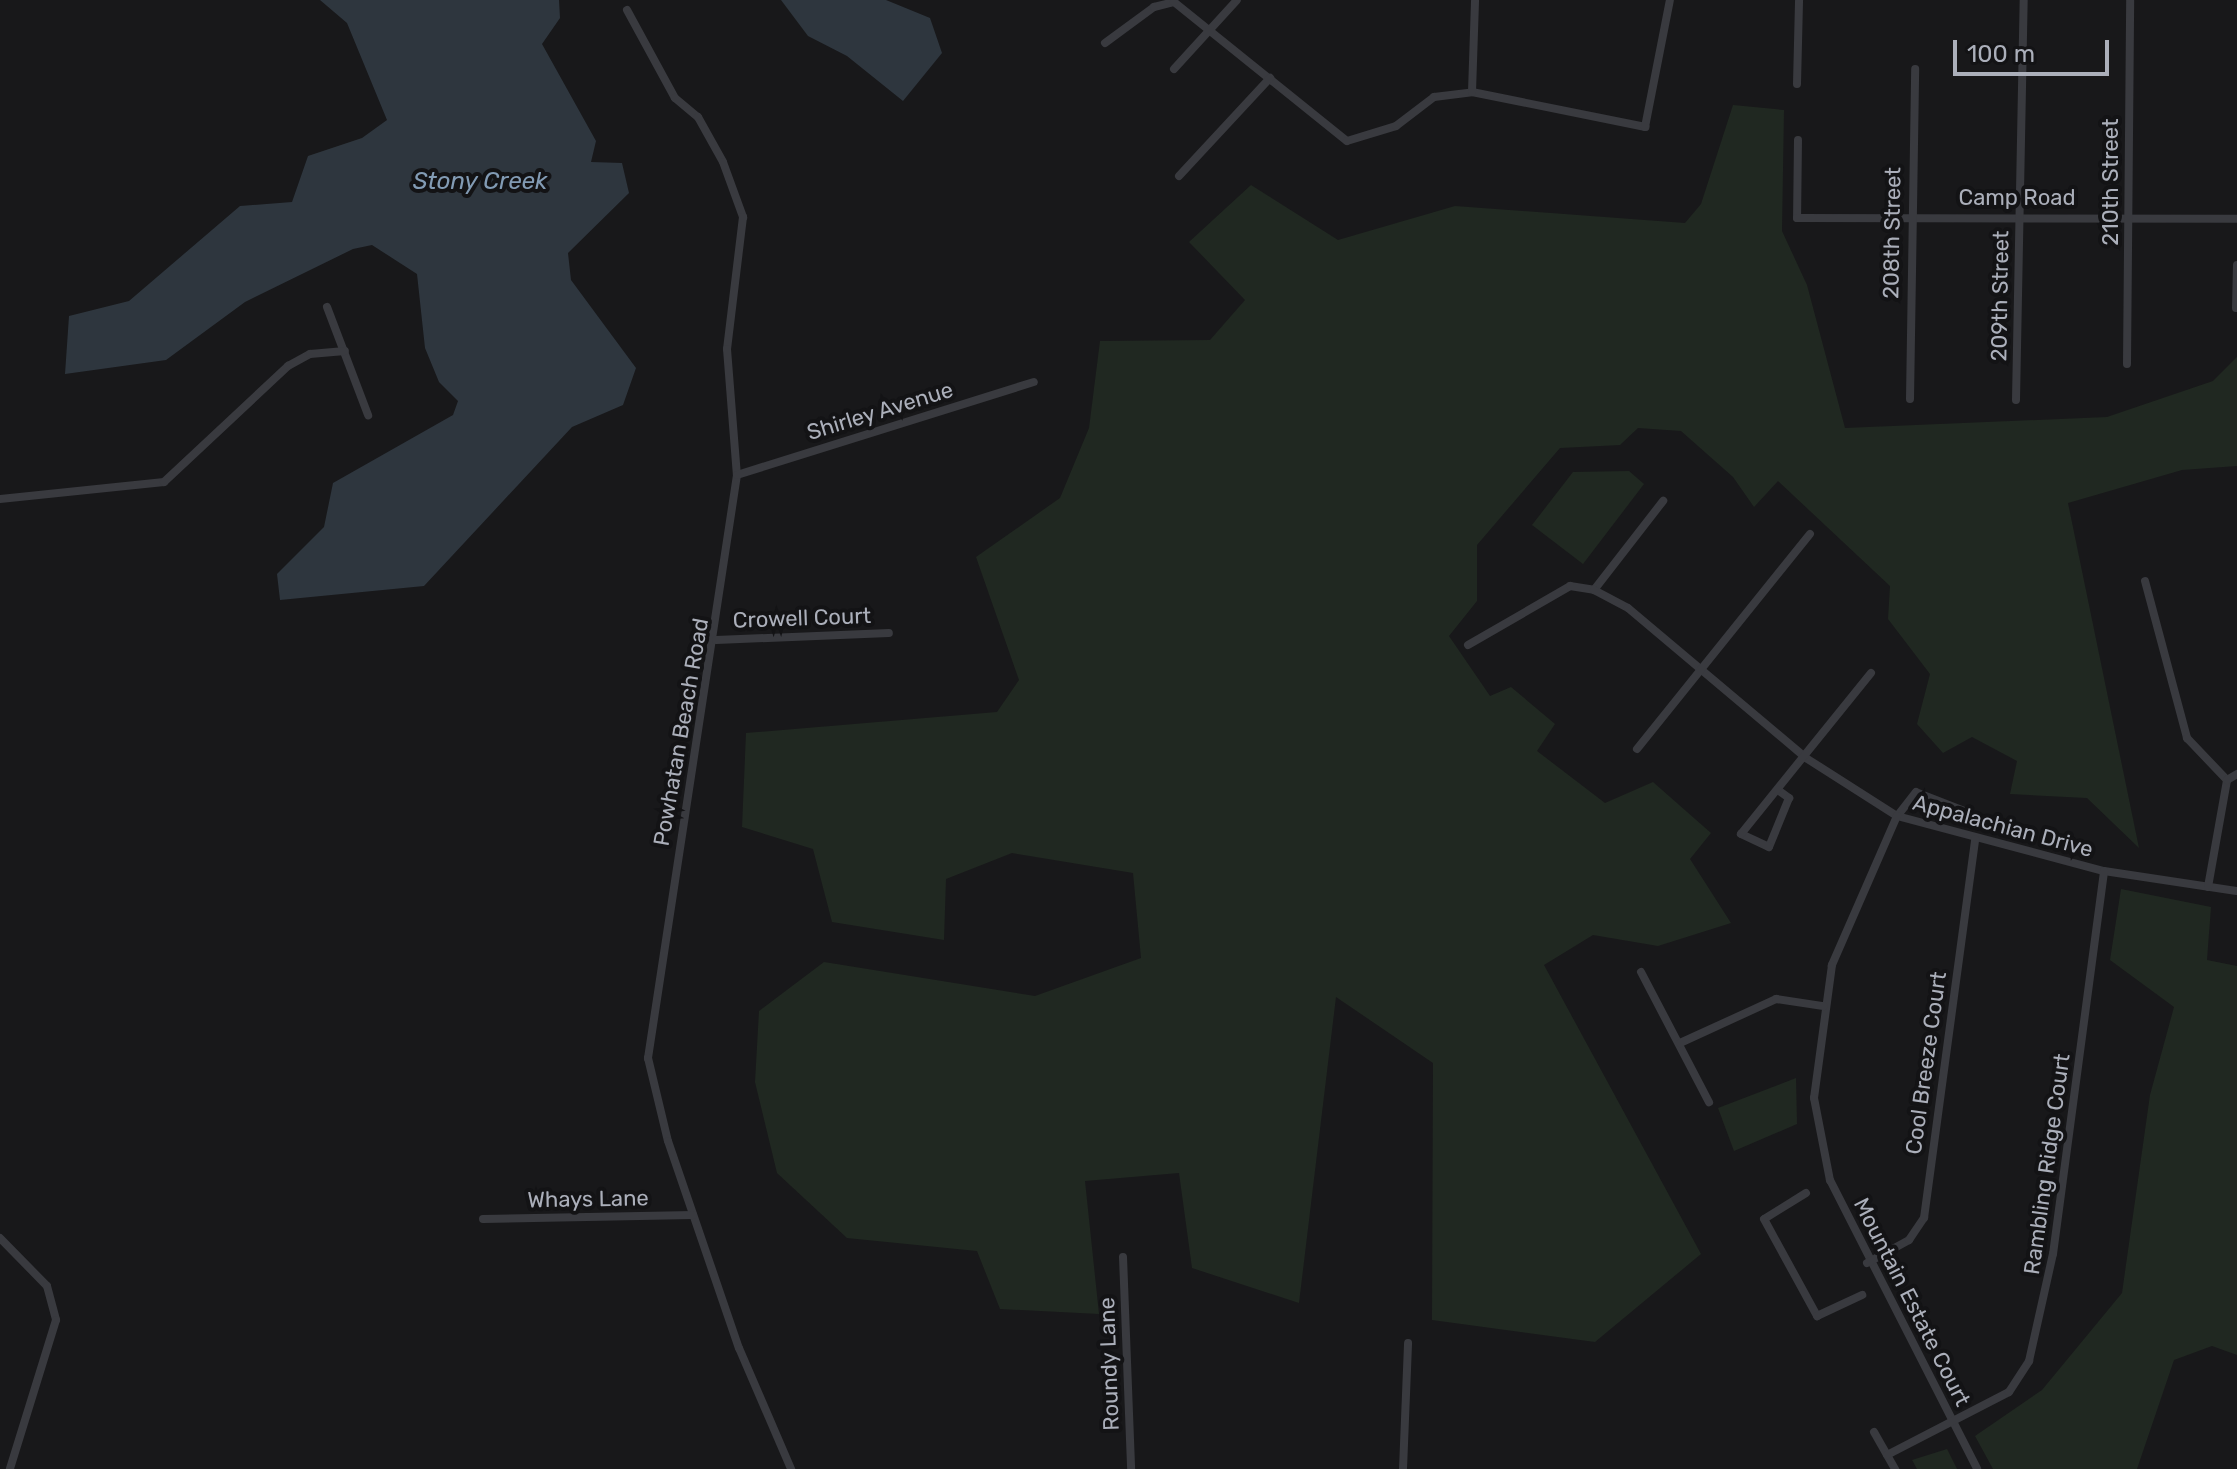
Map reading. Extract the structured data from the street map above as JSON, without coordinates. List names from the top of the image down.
{
  "streets": {
    "street": [
      "210th Street",
      "Camp Road",
      "208th Street",
      "209th Street",
      "Shirley Avenue",
      "Crowell Court",
      "Powhatan Beach Road",
      "Appalachian Drive",
      "Cool Breeze Court",
      "Rambling Ridge Court",
      "Whays Lane",
      "Mountain Estate Court",
      "Roundy Lane"
    ]
  },
  "crossings": [
    ["210th Street", "Camp Road"],
    ["Camp Road", "208th Street"],
    ["Camp Road", "209th Street"],
    ["Shirley Avenue", "Powhatan Beach Road"],
    ["Crowell Court", "Powhatan Beach Road"],
    ["Powhatan Beach Road", "Whays Lane"],
    ["Appalachian Drive", "Cool Breeze Court"],
    ["Appalachian Drive", "Rambling Ridge Court"],
    ["Appalachian Drive", "Mountain Estate Court"],
    ["Cool Breeze Court", "Mountain Estate Court"],
    ["Rambling Ridge Court", "Mountain Estate Court"]
  ],
  "water": ["Stony Creek"],
  "scale_bar": "100 m"
}
